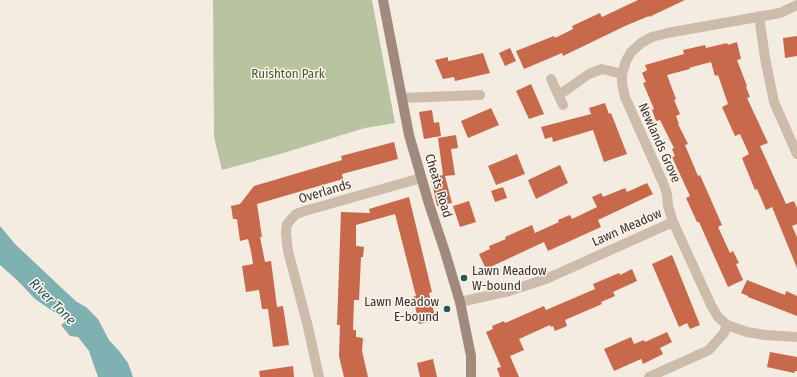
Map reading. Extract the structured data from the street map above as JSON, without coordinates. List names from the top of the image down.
{
  "streets": {
    "street": [
      "Newlands Grove",
      "Cheats Road",
      "Overlands",
      "Lawn Meadow"
    ]
  },
  "crossings": [
    ["Newlands Grove", "Lawn Meadow"],
    ["Cheats Road", "Overlands"],
    ["Cheats Road", "Lawn Meadow"]
  ],
  "water": ["River Tone"],
  "parks": ["Ruishton Park"],
  "places": ["Lawn Meadow W-bound", "Lawn Meadow E-bound"]
}
